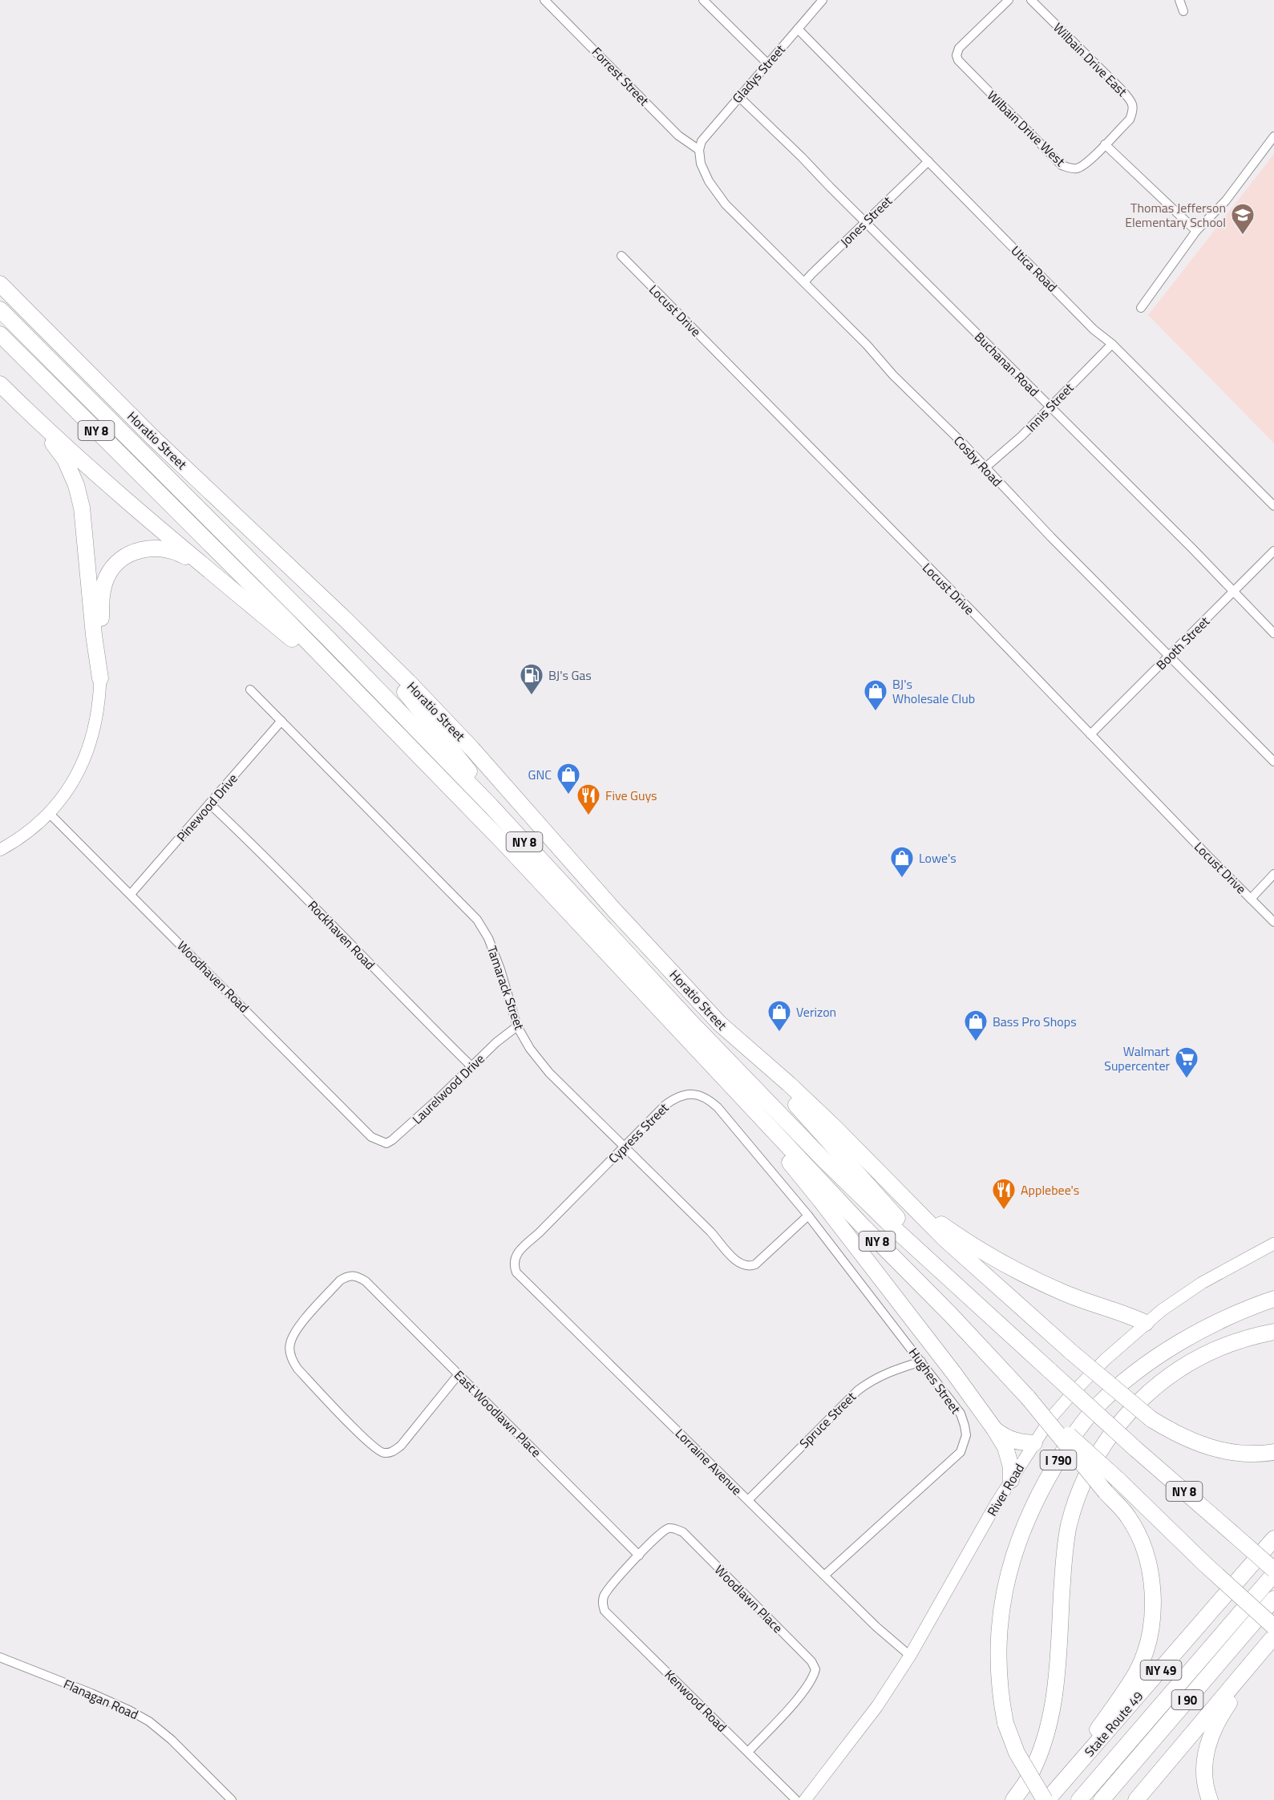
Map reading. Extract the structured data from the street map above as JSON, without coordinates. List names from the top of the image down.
{
  "streets": {
    "highway": [
      "NY 8",
      "Horatio Street",
      "I 790",
      "NY 49",
      "I 90",
      "State Route 49"
    ],
    "main road": ["River Road"],
    "street": [
      "Wilbain Drive East",
      "Gladys Street",
      "Forrest Street",
      "Wilbain Drive West",
      "Jones Street",
      "Utica Road",
      "Locust Drive",
      "Buchanan Road",
      "Innis Street",
      "Cosby Road",
      "Booth Street",
      "Pinewood Drive",
      "Rockhaven Road",
      "Woodhaven Road",
      "Tamarack Street",
      "Laurelwood Drive",
      "Cypress Street",
      "Hughes Street",
      "East Woodlawn Place",
      "Spruce Street",
      "Lorraine Avenue",
      "Woodlawn Place",
      "Flanagan Road",
      "Kenwood Road"
    ]
  },
  "crossings": [
    ["Wilbain Drive East", "Wilbain Drive West"],
    ["Gladys Street", "Forrest Street"],
    ["Gladys Street", "Utica Road"],
    ["Gladys Street", "Buchanan Road"],
    ["Gladys Street", "Cosby Road"],
    ["Forrest Street", "Cosby Road"],
    ["Jones Street", "Utica Road"],
    ["Jones Street", "Buchanan Road"],
    ["Jones Street", "Cosby Road"],
    ["Utica Road", "Innis Street"],
    ["Locust Drive", "Booth Street"],
    ["Buchanan Road", "Innis Street"],
    ["Buchanan Road", "Booth Street"],
    ["Innis Street", "Cosby Road"],
    ["Cosby Road", "Booth Street"],
    ["Pinewood Drive", "Rockhaven Road"],
    ["Pinewood Drive", "Woodhaven Road"],
    ["Pinewood Drive", "Tamarack Street"],
    ["Rockhaven Road", "Laurelwood Drive"],
    ["Woodhaven Road", "Laurelwood Drive"],
    ["Tamarack Street", "Laurelwood Drive"],
    ["Tamarack Street", "Cypress Street"],
    ["Tamarack Street", "Hughes Street"],
    ["Cypress Street", "Hughes Street"],
    ["Cypress Street", "Lorraine Avenue"],
    ["Hughes Street", "Spruce Street"],
    ["Hughes Street", "Lorraine Avenue"],
    ["East Woodlawn Place", "Woodlawn Place"],
    ["Spruce Street", "Lorraine Avenue"],
    ["I 790", "State Route 49"],
    ["Lorraine Avenue", "River Road"],
    ["Woodlawn Place", "Kenwood Road"]
  ],
  "places": {
    "school or university": ["Thomas Jefferson Elementary School"],
    "fuel station": ["BJ's Gas"],
    "shop": [
      "BJ's Wholesale Club",
      "GNC",
      "Lowe's",
      "Verizon",
      "Bass Pro Shops"
    ],
    "restaurant": ["Five Guys", "Applebee's"],
    "supermarket": ["Walmart Supercenter"]
  }
}
